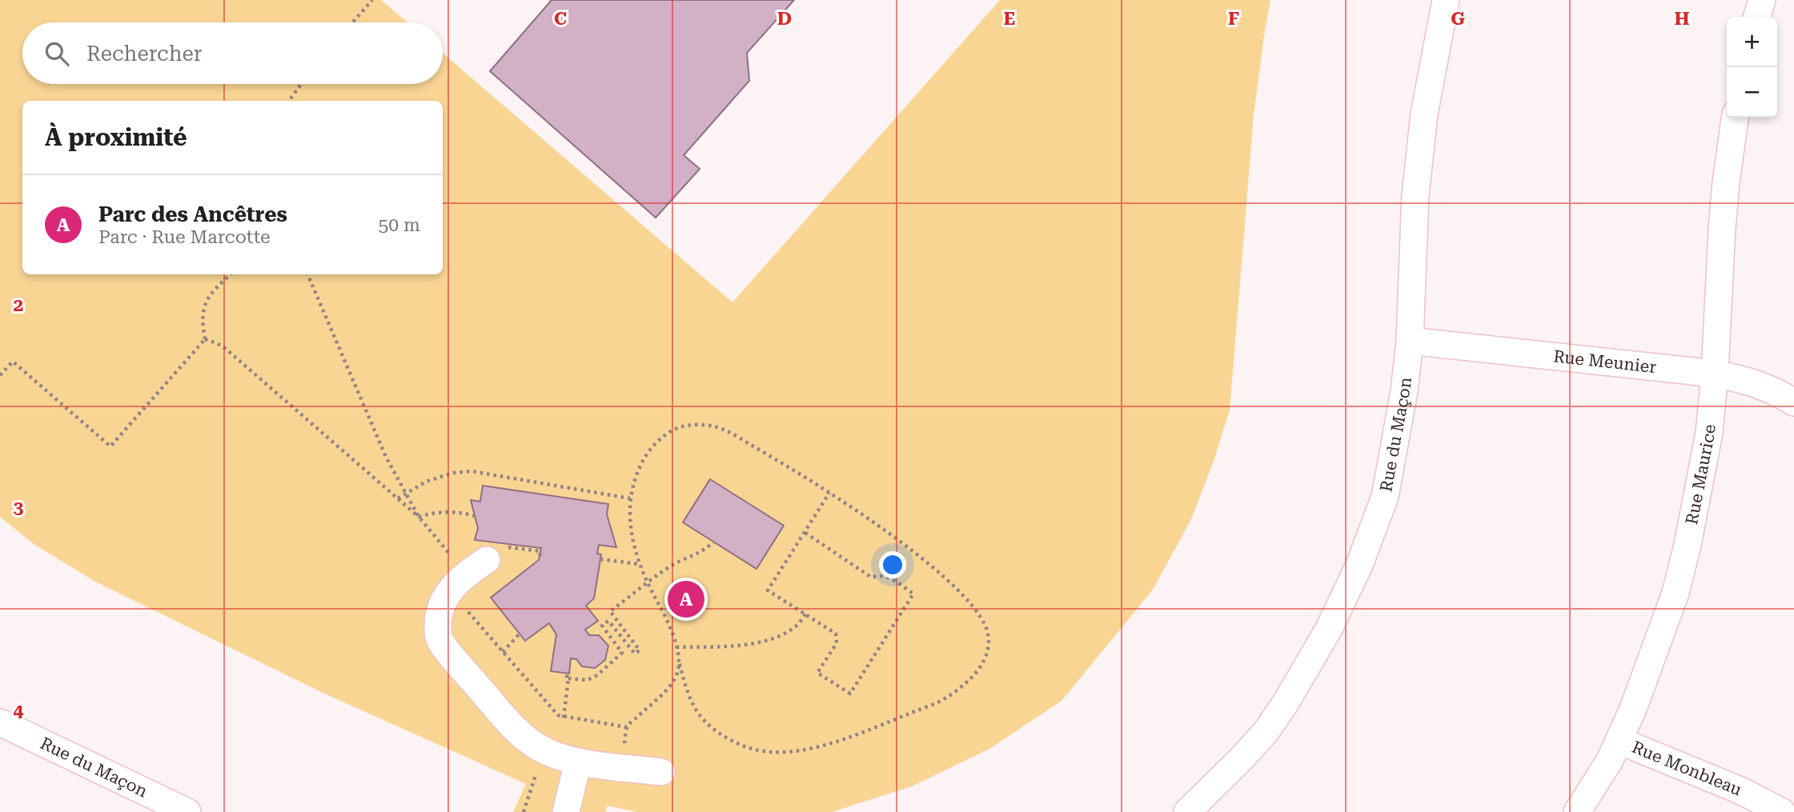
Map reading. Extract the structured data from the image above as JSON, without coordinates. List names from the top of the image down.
{
  "streets": {
    "street": [
      "Rue Meunier",
      "Rue du Maçon",
      "Rue Maurice",
      "Rue Monbleau"
    ]
  },
  "crossings": [
    ["Rue Meunier", "Rue du Maçon"],
    ["Rue Meunier", "Rue Maurice"],
    ["Rue Maurice", "Rue Monbleau"]
  ],
  "page": {
    "map_buttons": ["+", "−"],
    "search": "Rechercher",
    "heading": "À proximité",
    "list": [
      {
        "mark": "A",
        "name": "Parc des Ancêtres",
        "note": "Parc · Rue Marcotte",
        "value": "50 m"
      }
    ],
    "pins": "A"
  },
  "grid": {
    "columns": [
      "C",
      "D",
      "E",
      "F",
      "G",
      "H"
    ],
    "rows": ["2", "3", "4"]
  }
}
